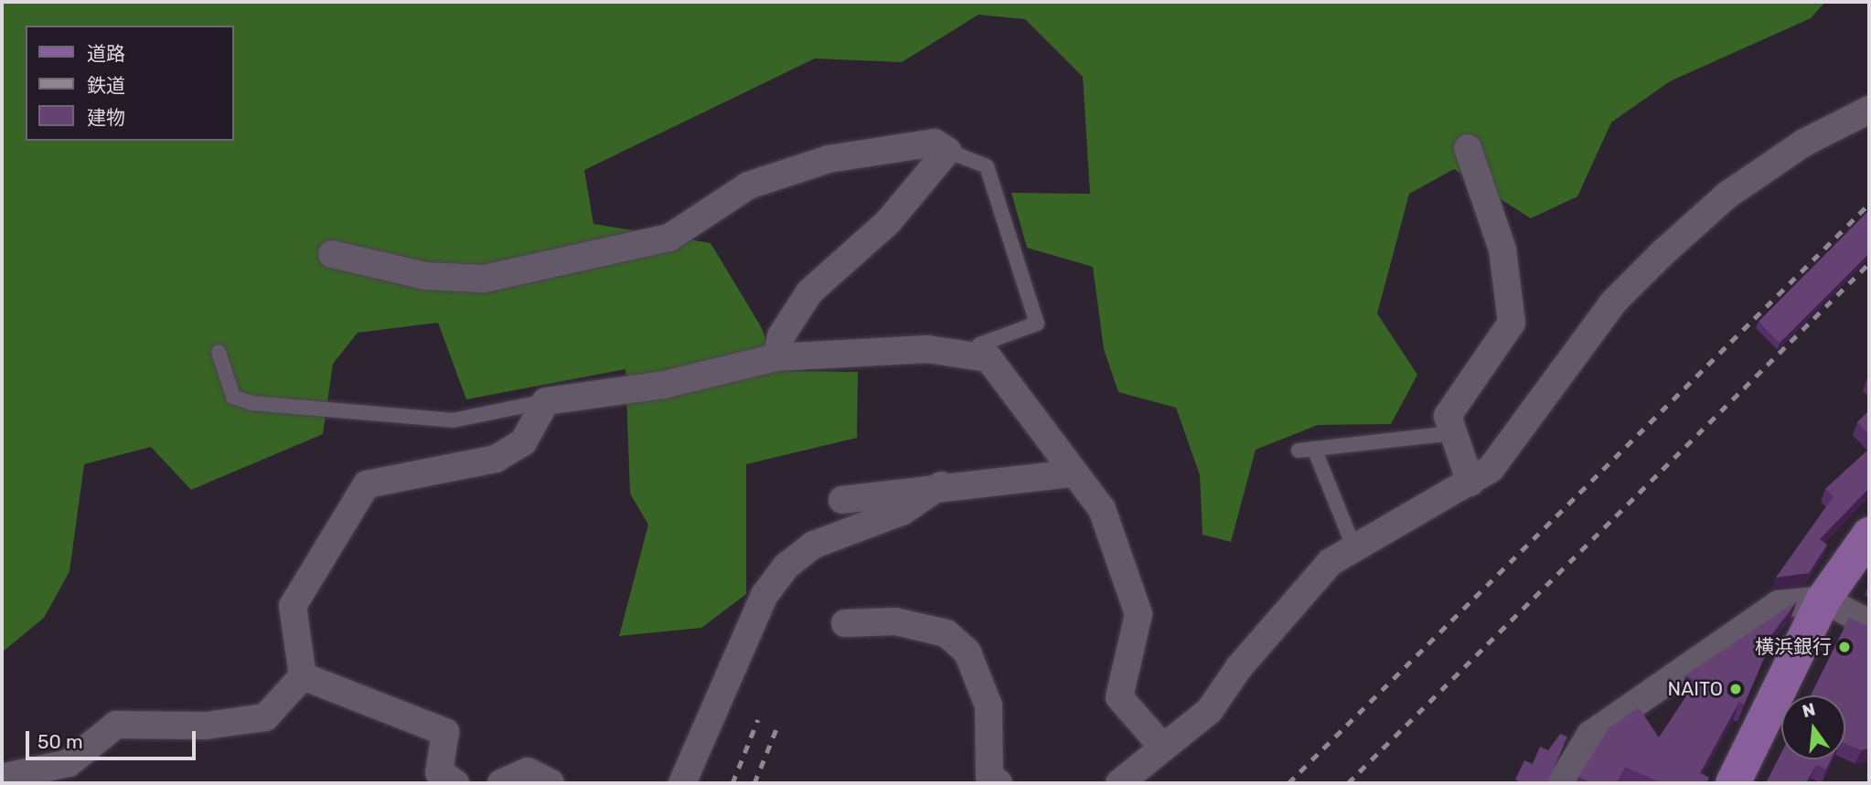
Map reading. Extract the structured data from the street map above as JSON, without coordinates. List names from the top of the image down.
{
  "places": ["横浜銀行", "NAITO"],
  "legend": ["道路", "鉄道", "建物"],
  "scale_bar": "50 m",
  "north": "top"
}
